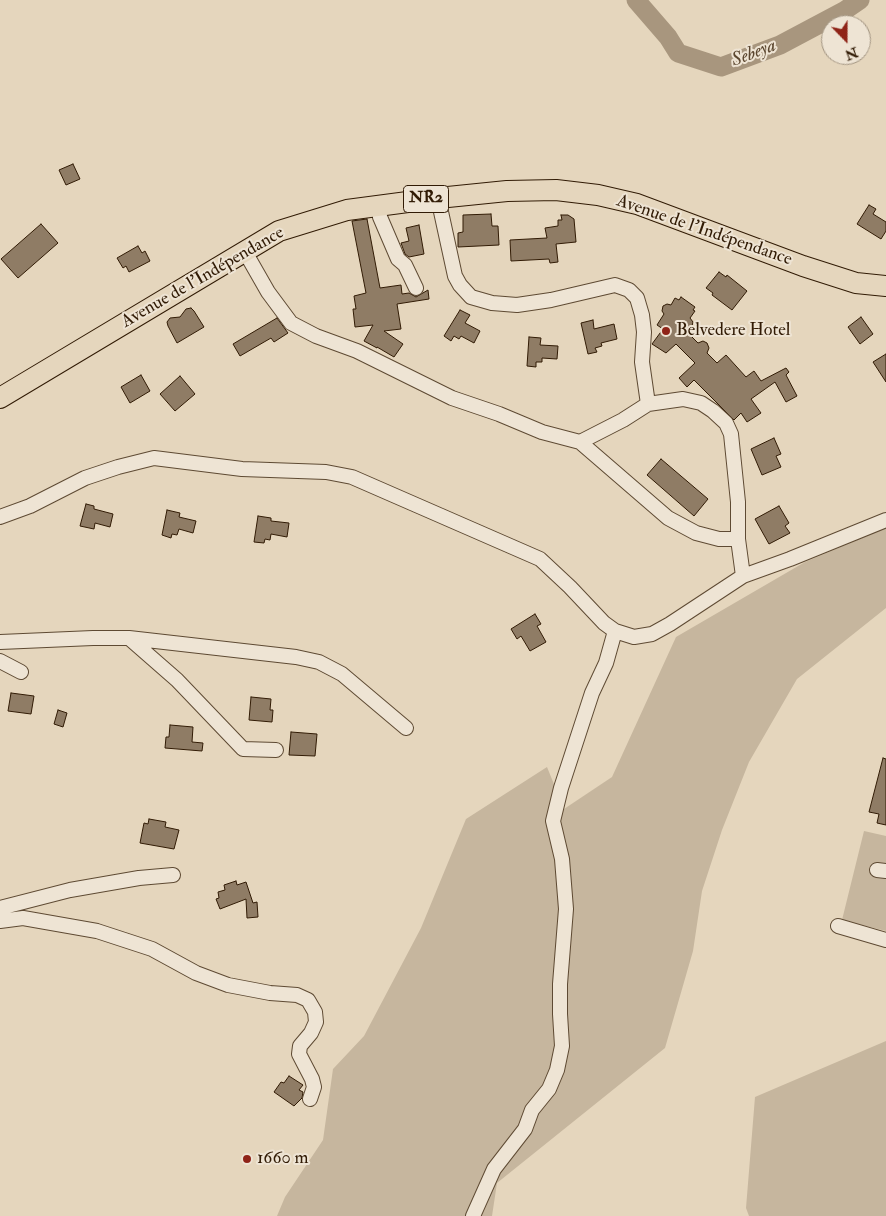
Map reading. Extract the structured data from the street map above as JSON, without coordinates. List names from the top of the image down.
{
  "streets": {
    "highway": ["NR2", "Avenue de l'Indépendance"]
  },
  "water": ["Sebeya"],
  "places": ["Belvedere Hotel", "1660 m"],
  "north": "bottom"
}
